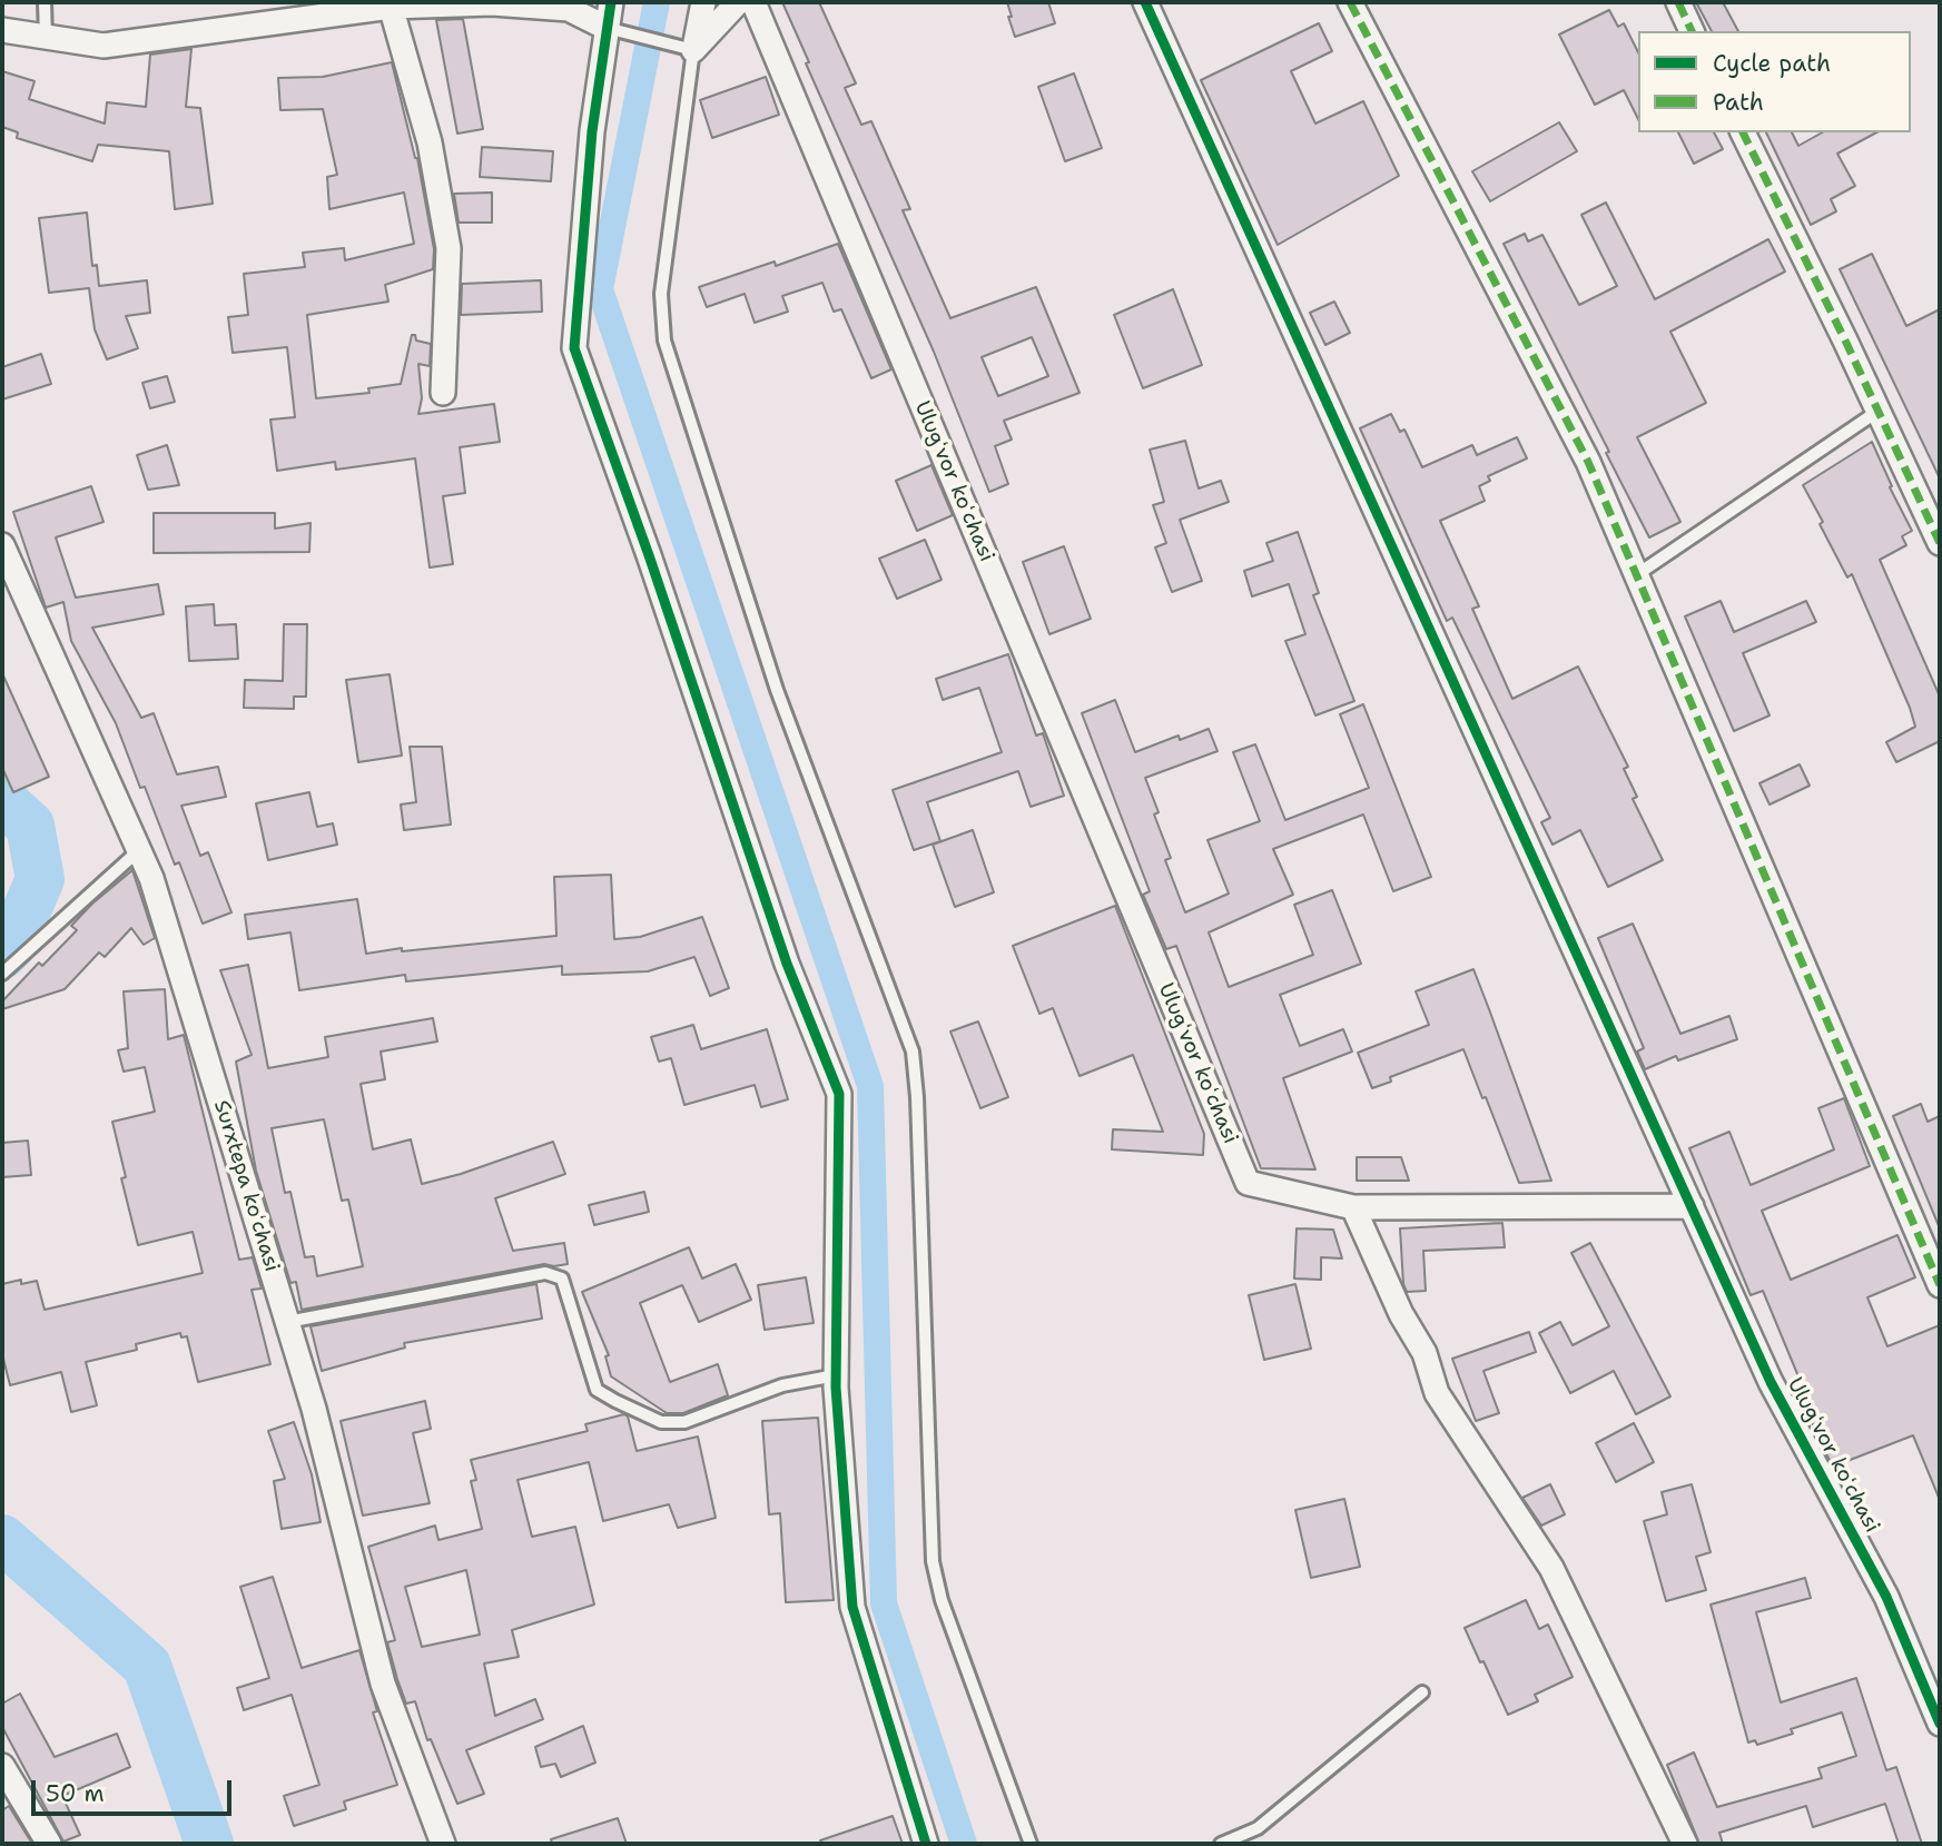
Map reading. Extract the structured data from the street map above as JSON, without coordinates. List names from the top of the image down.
{
  "streets": {
    "street": ["Ulugʻvor koʻchasi", "Surxtepa koʻchasi"]
  },
  "legend": ["Cycle path", "Path"],
  "scale_bar": "50 m"
}
